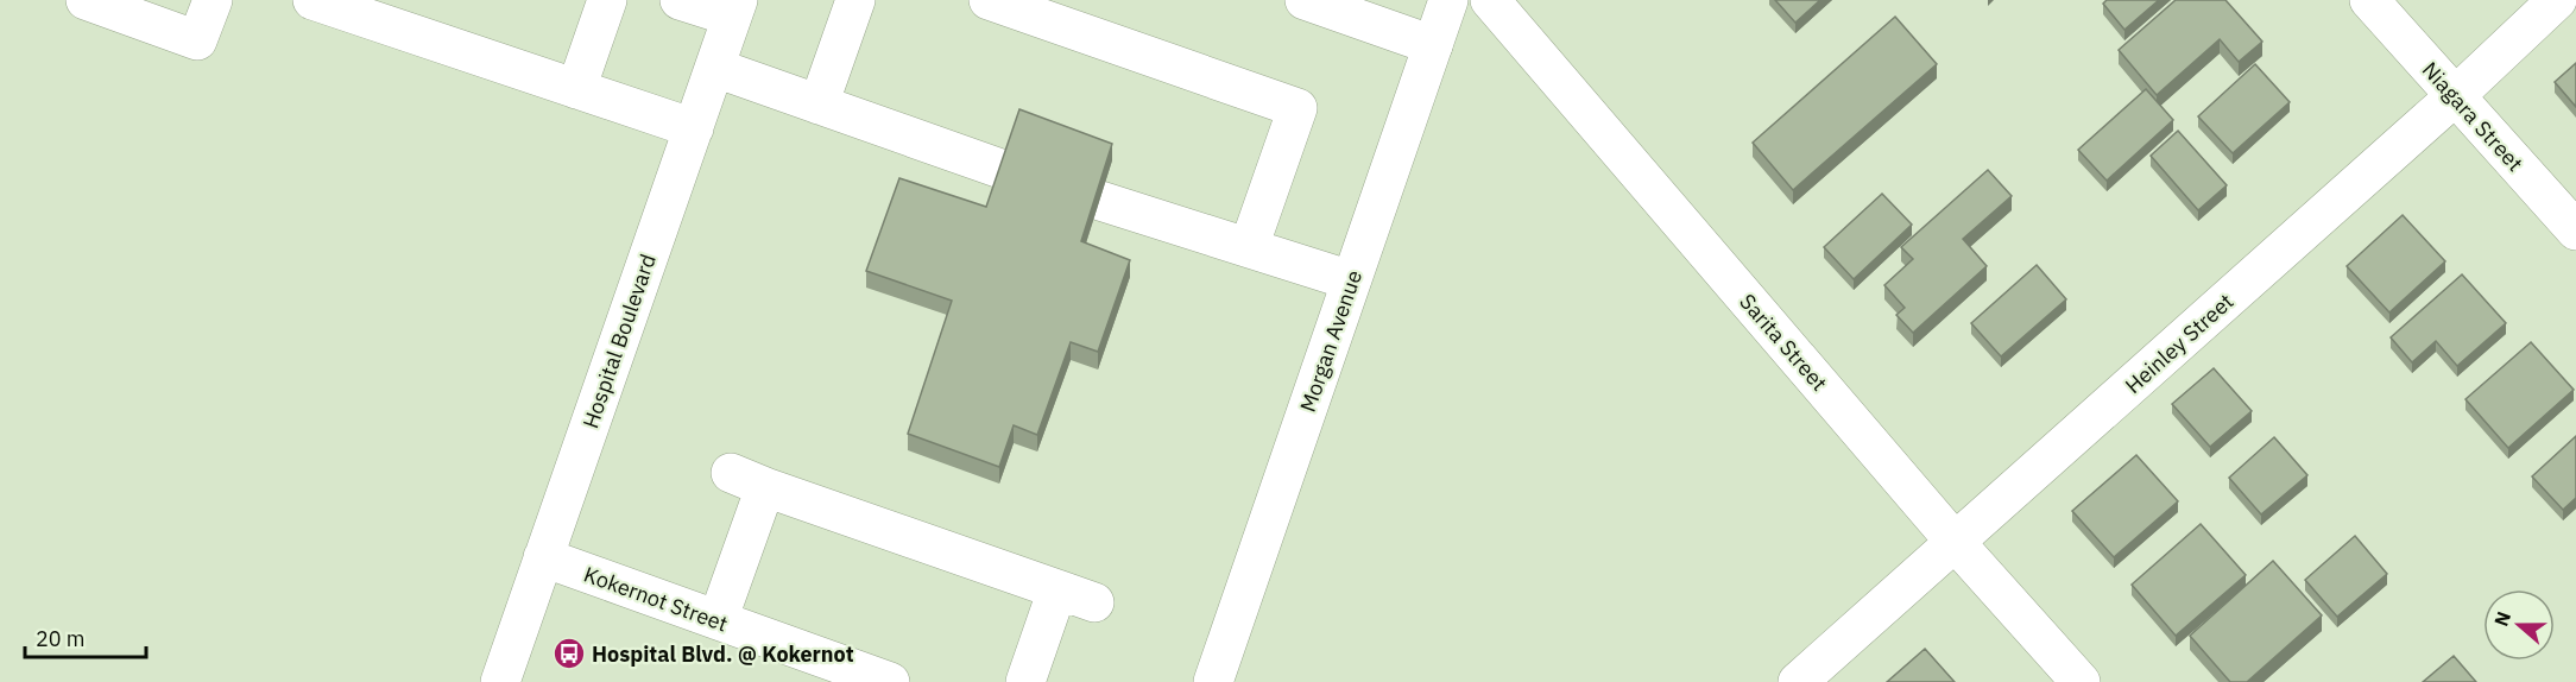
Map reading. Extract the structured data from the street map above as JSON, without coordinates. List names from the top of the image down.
{
  "streets": {
    "street": [
      "Niagara Street",
      "Hospital Boulevard",
      "Morgan Avenue",
      "Sarita Street",
      "Heinley Street",
      "Kokernot Street"
    ]
  },
  "crossings": [
    ["Niagara Street", "Heinley Street"],
    ["Hospital Boulevard", "Kokernot Street"],
    ["Sarita Street", "Heinley Street"]
  ],
  "places": {
    "bus stop": ["Hospital Blvd. @ Kokernot"]
  },
  "scale_bar": "20 m",
  "north": "left"
}
